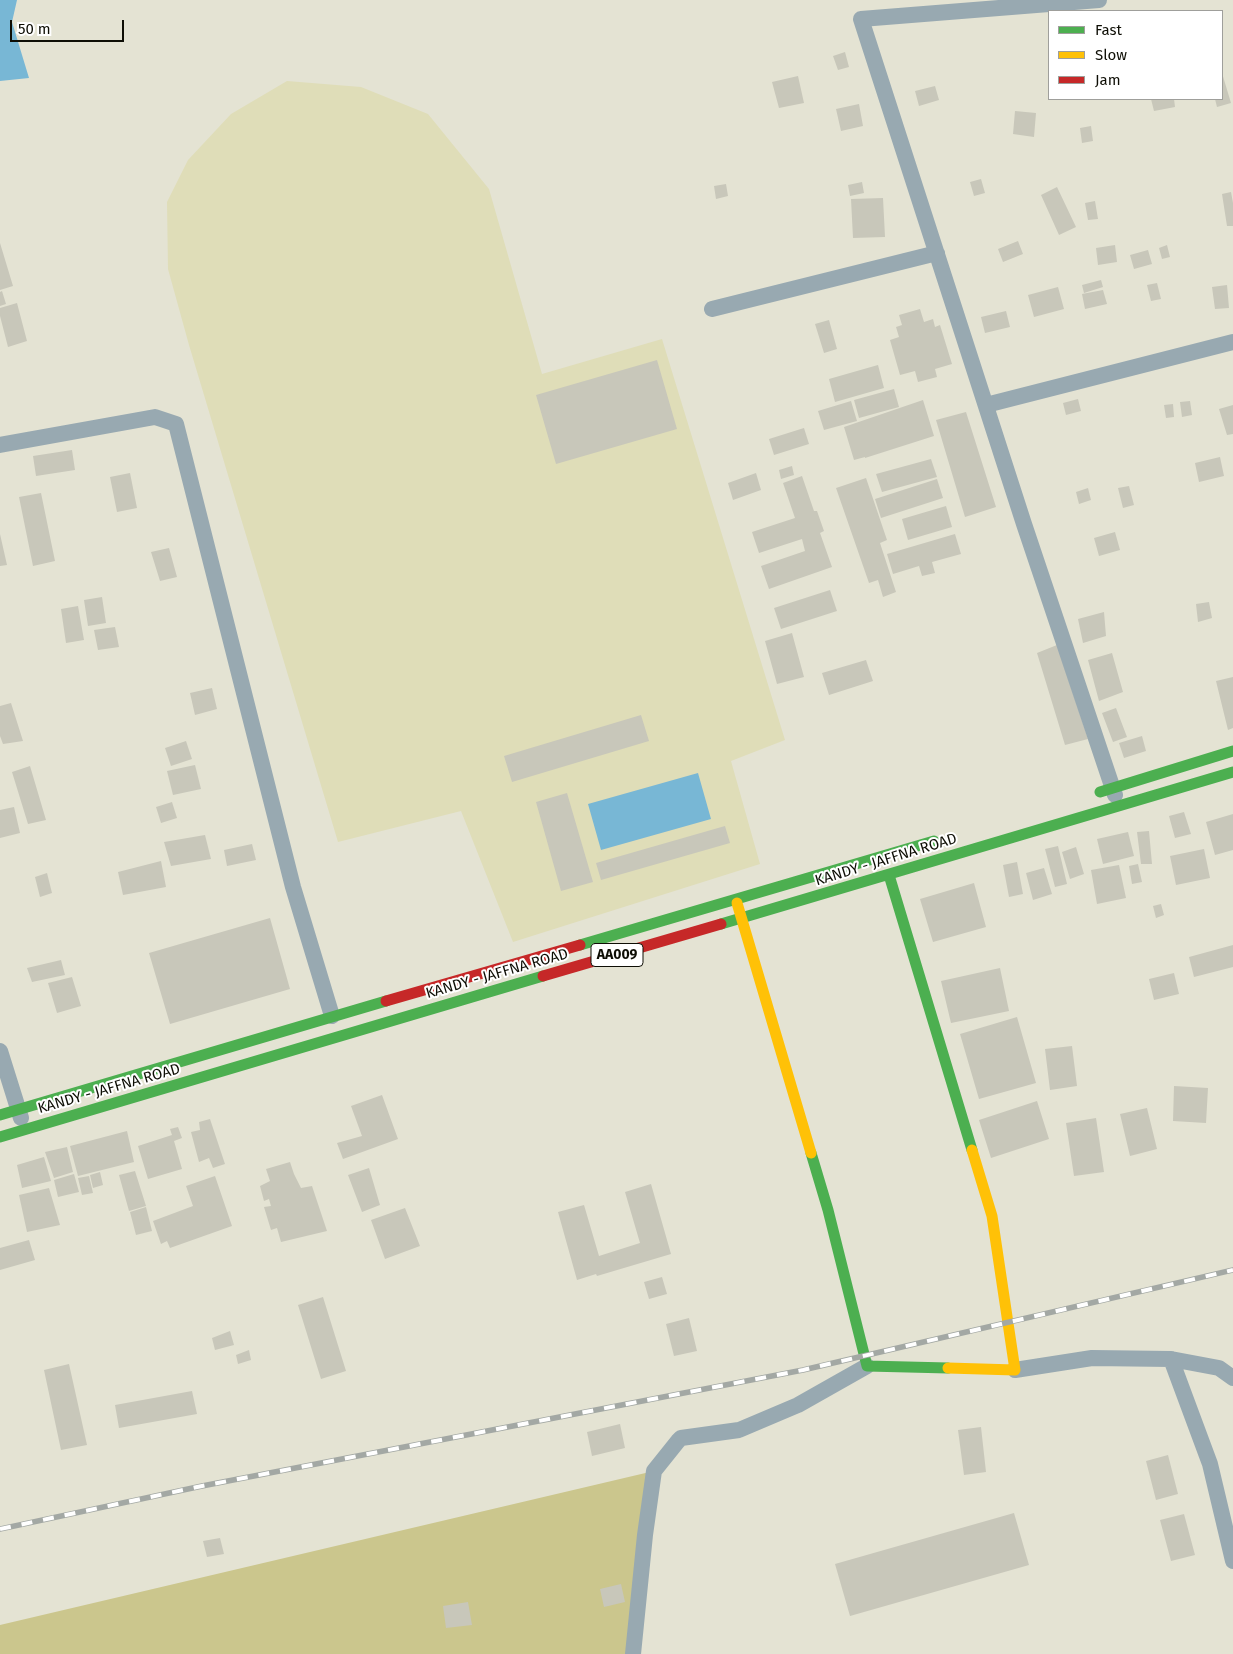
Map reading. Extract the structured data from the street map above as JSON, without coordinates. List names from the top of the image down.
{
  "streets": {
    "main road": ["KANDY - JAFFNA ROAD", "AA009"]
  },
  "legend": ["Fast", "Slow", "Jam"],
  "scale_bar": "50 m"
}
